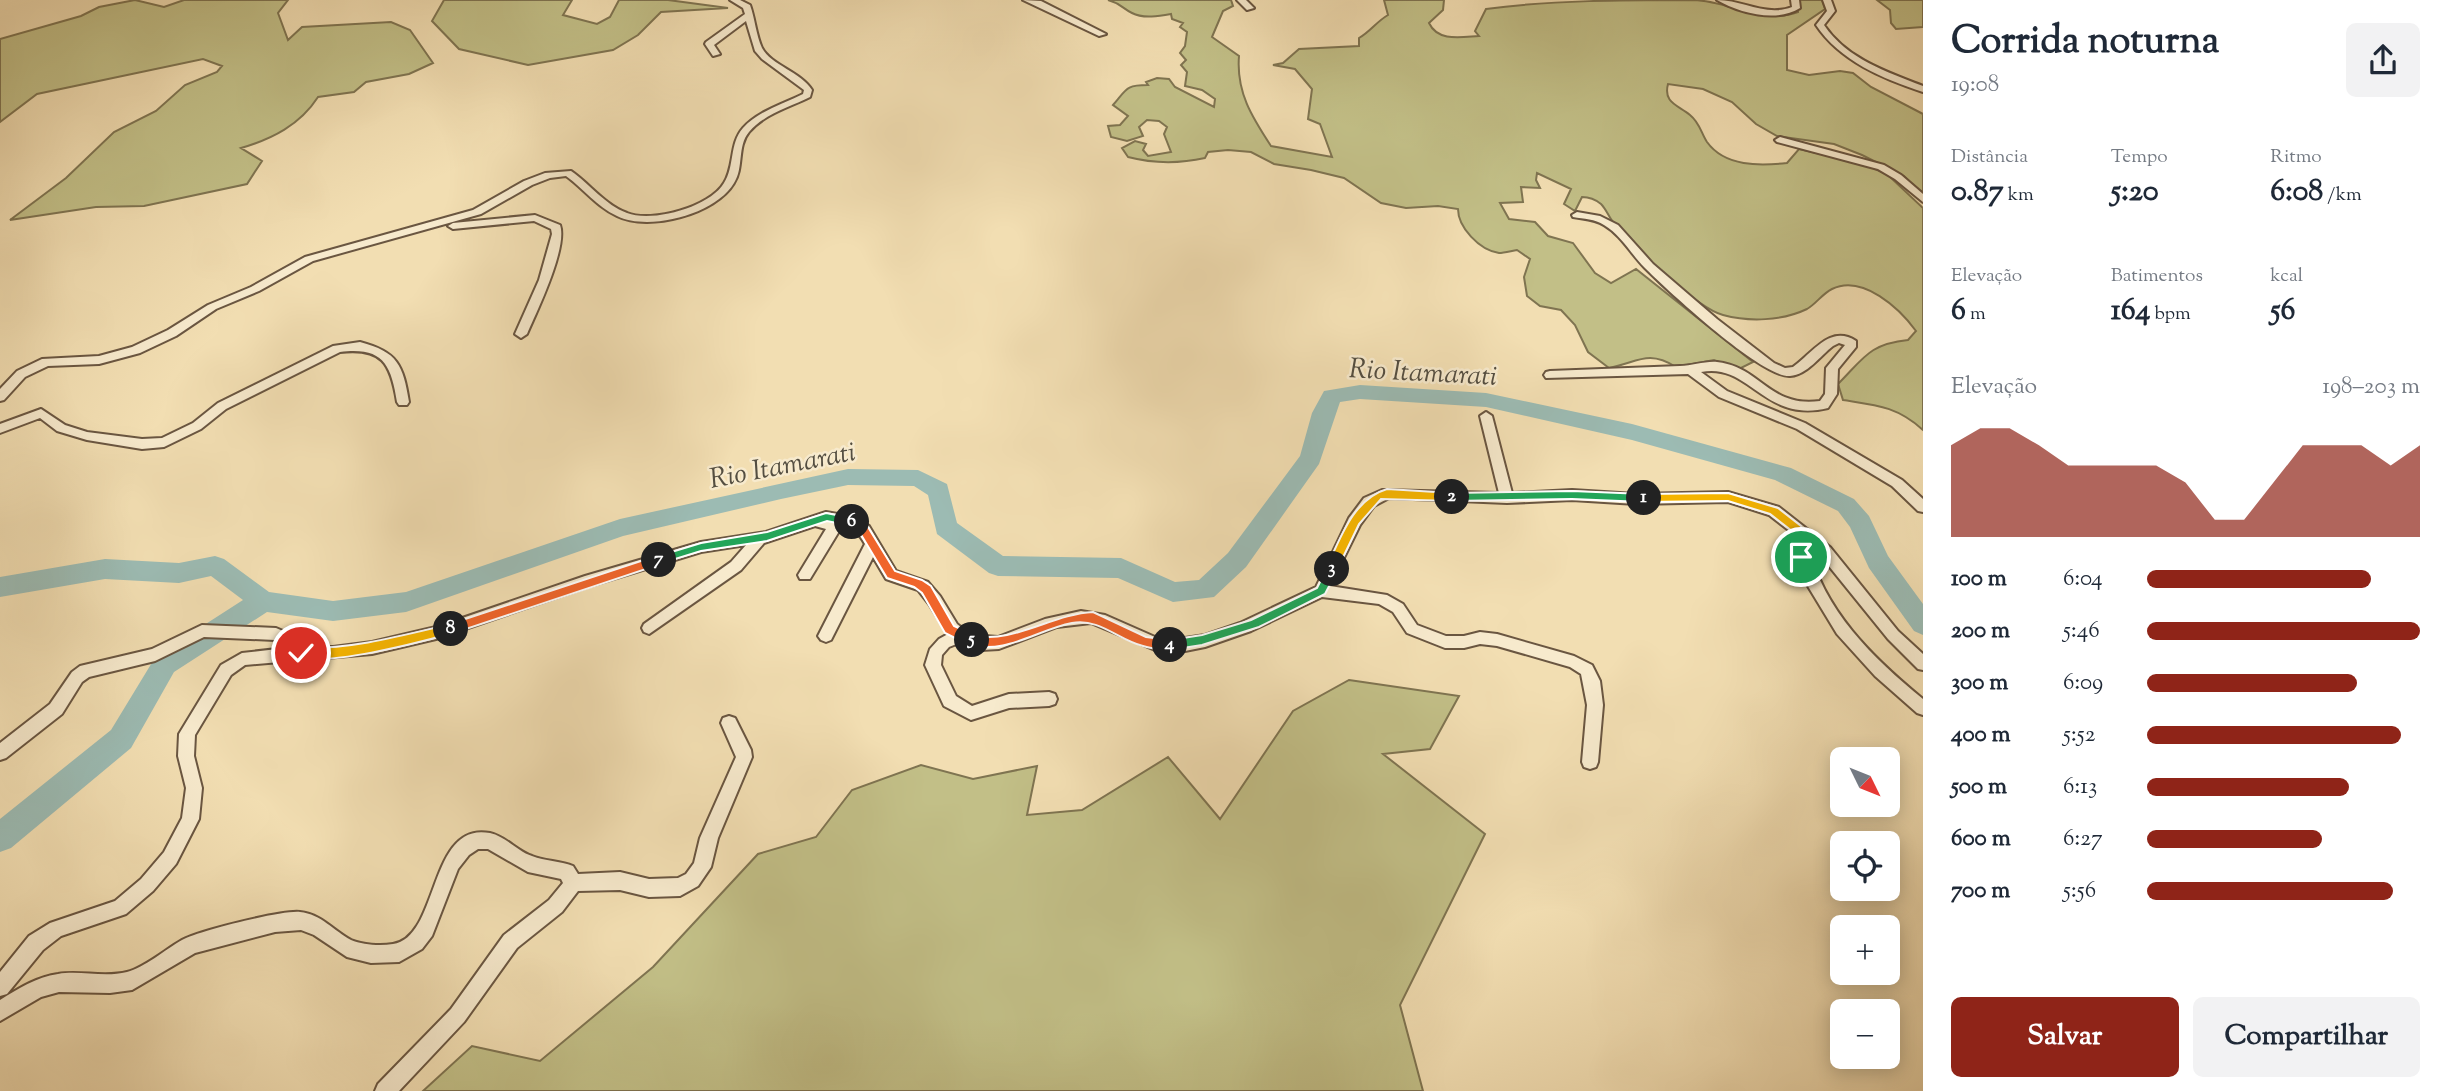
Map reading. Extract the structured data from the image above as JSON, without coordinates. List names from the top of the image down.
{
  "water": ["Rio Itamarati"],
  "north": "bottom right",
  "page": {
    "heading": ["Corrida noturna", "19:08"],
    "stats": [
      ["Distância", "0.87 km"],
      ["Tempo", "5:20"],
      ["Ritmo", "6:08 /km"],
      ["Elevação", "6 m"],
      ["Batimentos", "164 bpm"],
      ["kcal", "56"]
    ],
    "chart": ["Elevação", "198–203 m"],
    "pins": [
      "2",
      "1",
      "6",
      "7",
      "3",
      "8",
      "5",
      "4"
    ],
    "list": [
      {
        "name": "100 m",
        "note": "6:04"
      },
      {
        "name": "200 m",
        "note": "5:46"
      },
      {
        "name": "300 m",
        "note": "6:09"
      },
      {
        "name": "400 m",
        "note": "5:52"
      },
      {
        "name": "500 m",
        "note": "6:13"
      },
      {
        "name": "600 m",
        "note": "6:27"
      },
      {
        "name": "700 m",
        "note": "5:56"
      }
    ],
    "map_buttons": ["+", "−"],
    "buttons": ["Salvar", "Compartilhar"]
  }
}
